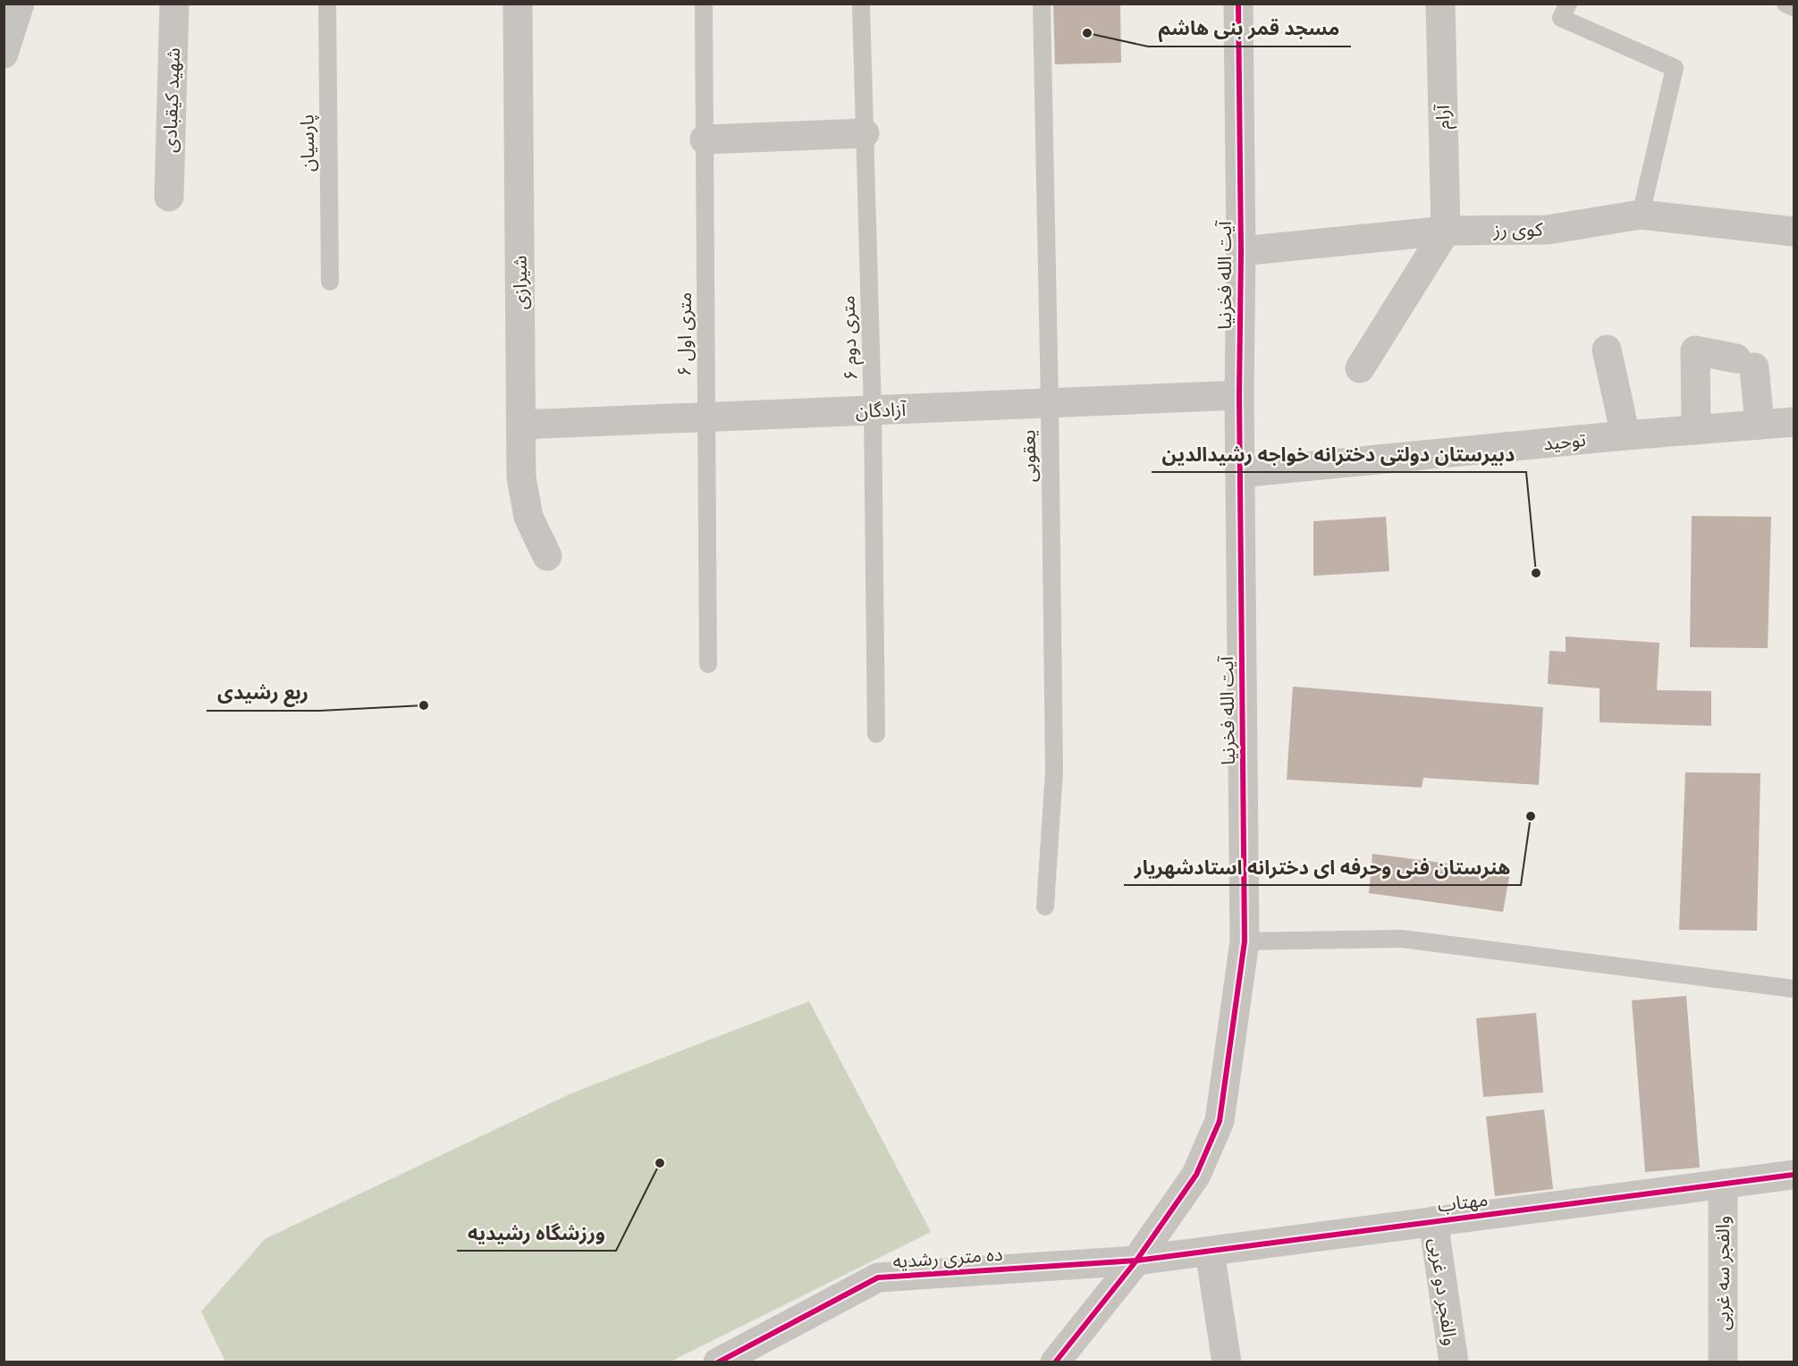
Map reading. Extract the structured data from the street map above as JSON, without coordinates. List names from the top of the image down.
{
  "streets": {
    "street": [
      "شهید کیقبادی",
      "آرام",
      "کوی رز",
      "آیت الله فخرنیا",
      "شیرازی",
      "آزادگان",
      "توحید",
      "مهتاب",
      "ده متری رشدیه",
      "والفجر سه غربی",
      "والفجر دو غربی"
    ],
    "lane": [
      "پارسیان",
      "۶ متری اول",
      "۶ متری دوم",
      "یعقوبی"
    ]
  },
  "crossings": [
    ["آرام", "کوی رز"],
    ["کوی رز", "آیت الله فخرنیا"],
    ["آیت الله فخرنیا", "آزادگان"],
    ["آیت الله فخرنیا", "توحید"],
    ["آیت الله فخرنیا", "مهتاب"],
    ["آیت الله فخرنیا", "ده متری رشدیه"],
    ["شیرازی", "آزادگان"],
    ["۶ متری اول", "آزادگان"],
    ["۶ متری دوم", "آزادگان"],
    ["آزادگان", "یعقوبی"],
    ["مهتاب", "ده متری رشدیه"],
    ["مهتاب", "والفجر سه غربی"],
    ["مهتاب", "والفجر دو غربی"]
  ],
  "places": [
    "مسجد قمر بنی هاشم",
    "دبیرستان دولتی دخترانه خواجه رشیدالدین",
    "ربع رشیدی",
    "هنرستان فنی وحرفه ای دخترانه استادشهریار",
    "ورزشگاه رشیدیه"
  ]
}
